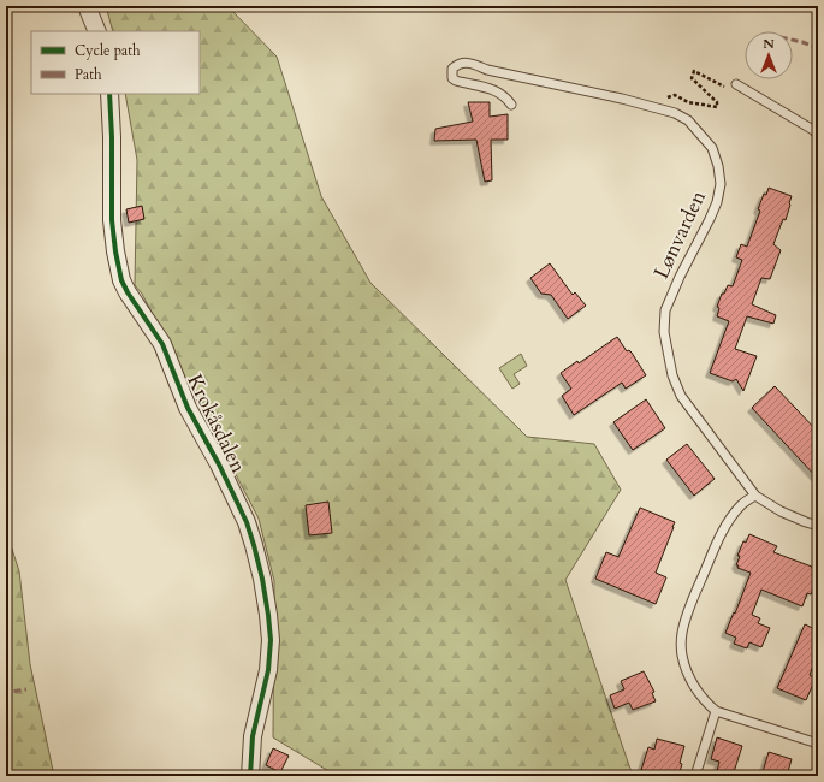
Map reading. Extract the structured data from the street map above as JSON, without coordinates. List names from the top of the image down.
{
  "streets": {
    "street": ["Krokåsdalen"],
    "lane": ["Lønvarden"]
  },
  "legend": ["Cycle path", "Path"],
  "north": "top"
}
